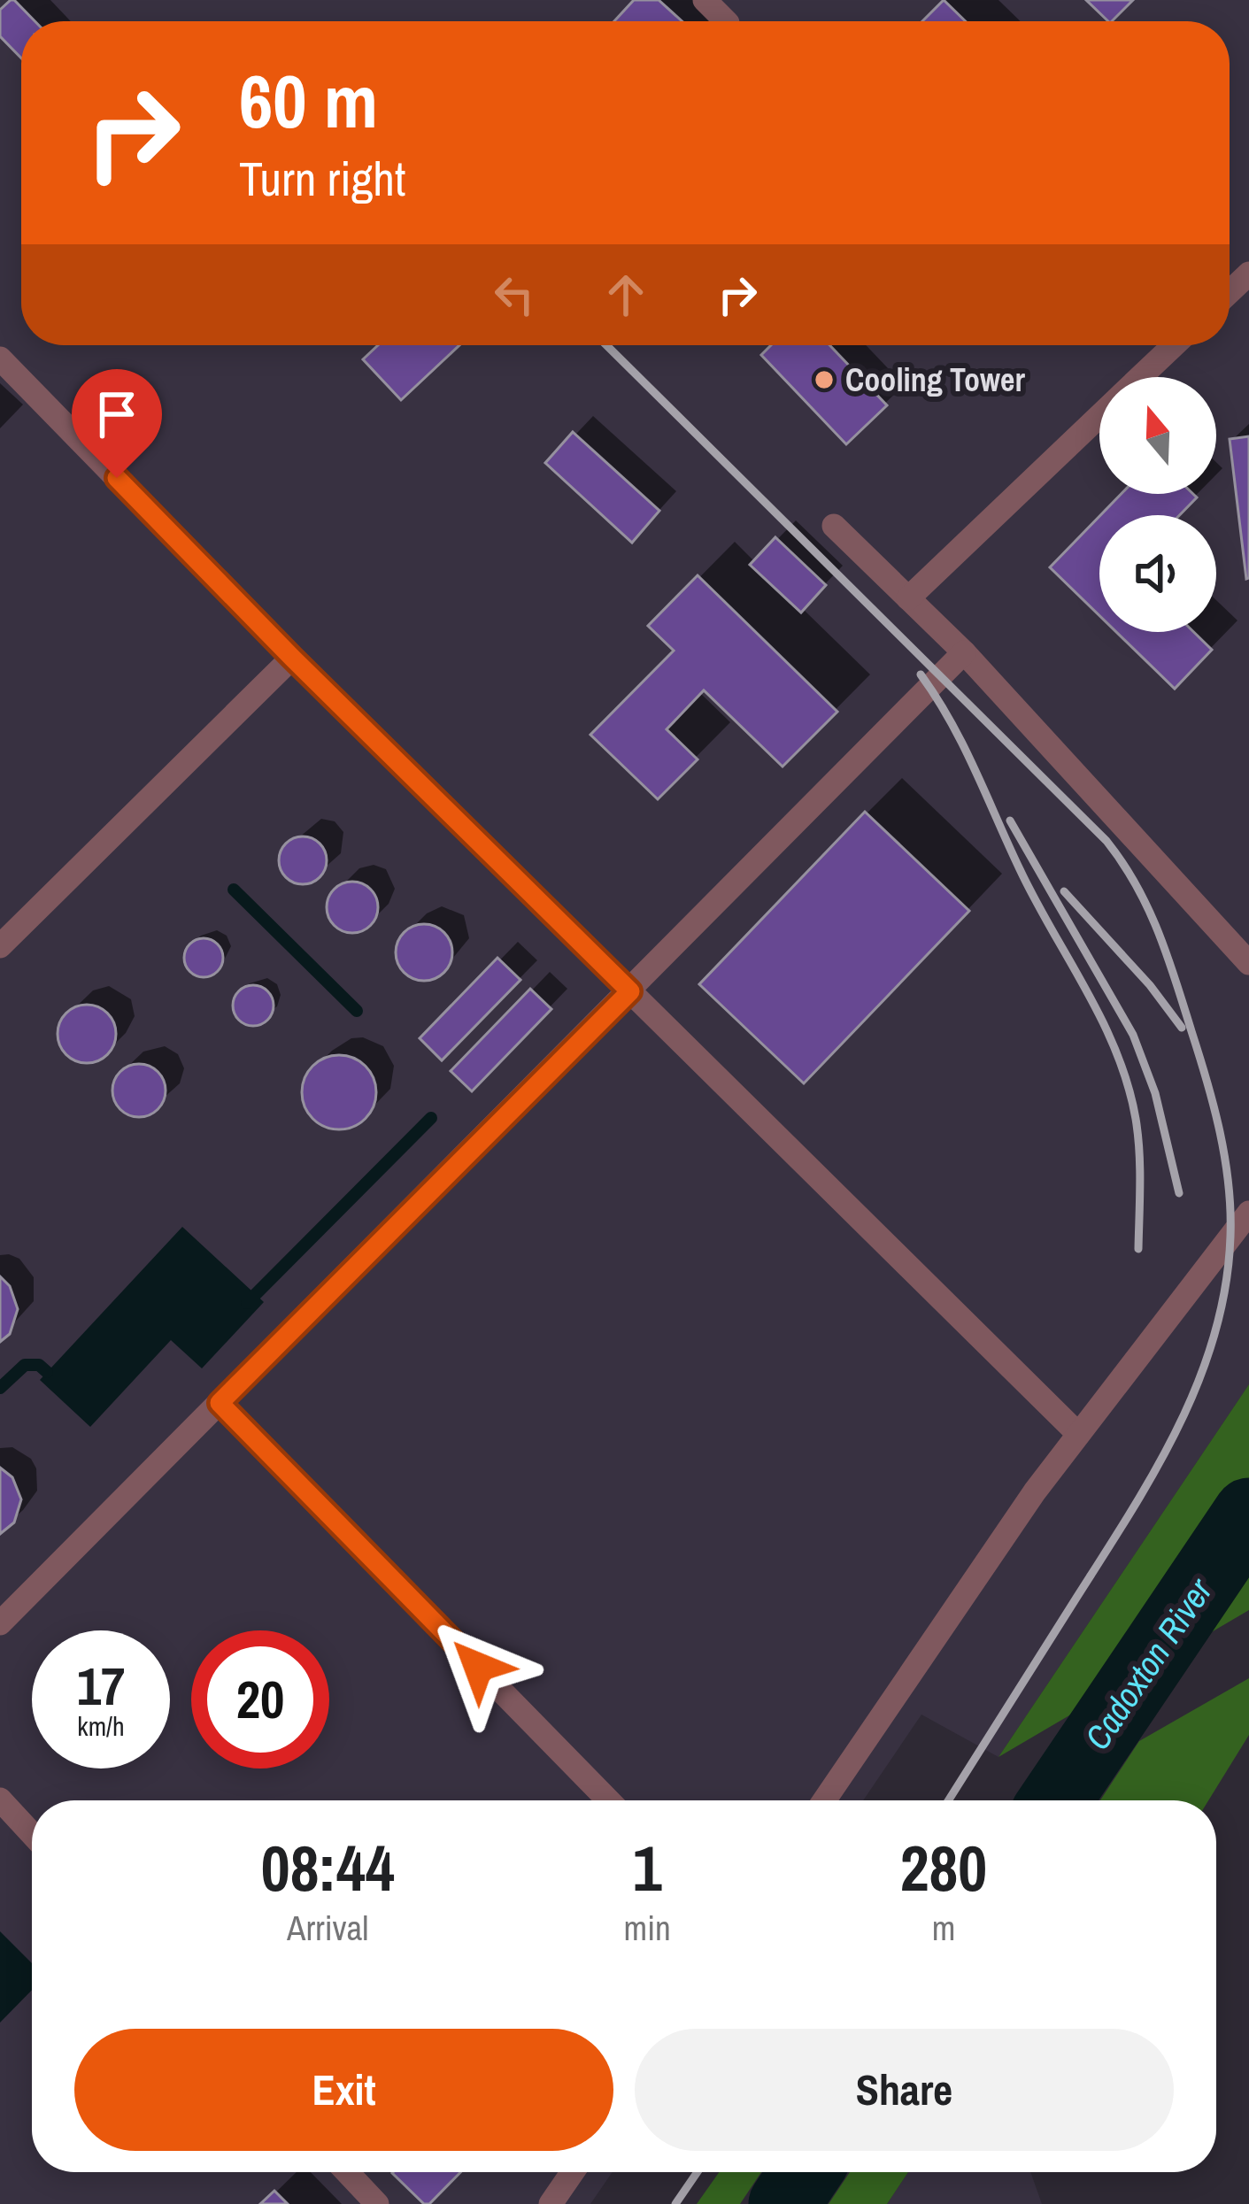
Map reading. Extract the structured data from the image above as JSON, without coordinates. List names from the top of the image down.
{
  "water": ["Cadoxton River"],
  "places": ["Cooling Tower"],
  "north": "top",
  "page": {
    "turn": ["60 m", "Turn right"],
    "speed": "17 km/h",
    "limit": "20",
    "eta": [
      "08:44",
      "Arrival",
      "1",
      "min",
      "280",
      "m"
    ],
    "buttons": ["Exit", "Share"]
  }
}
